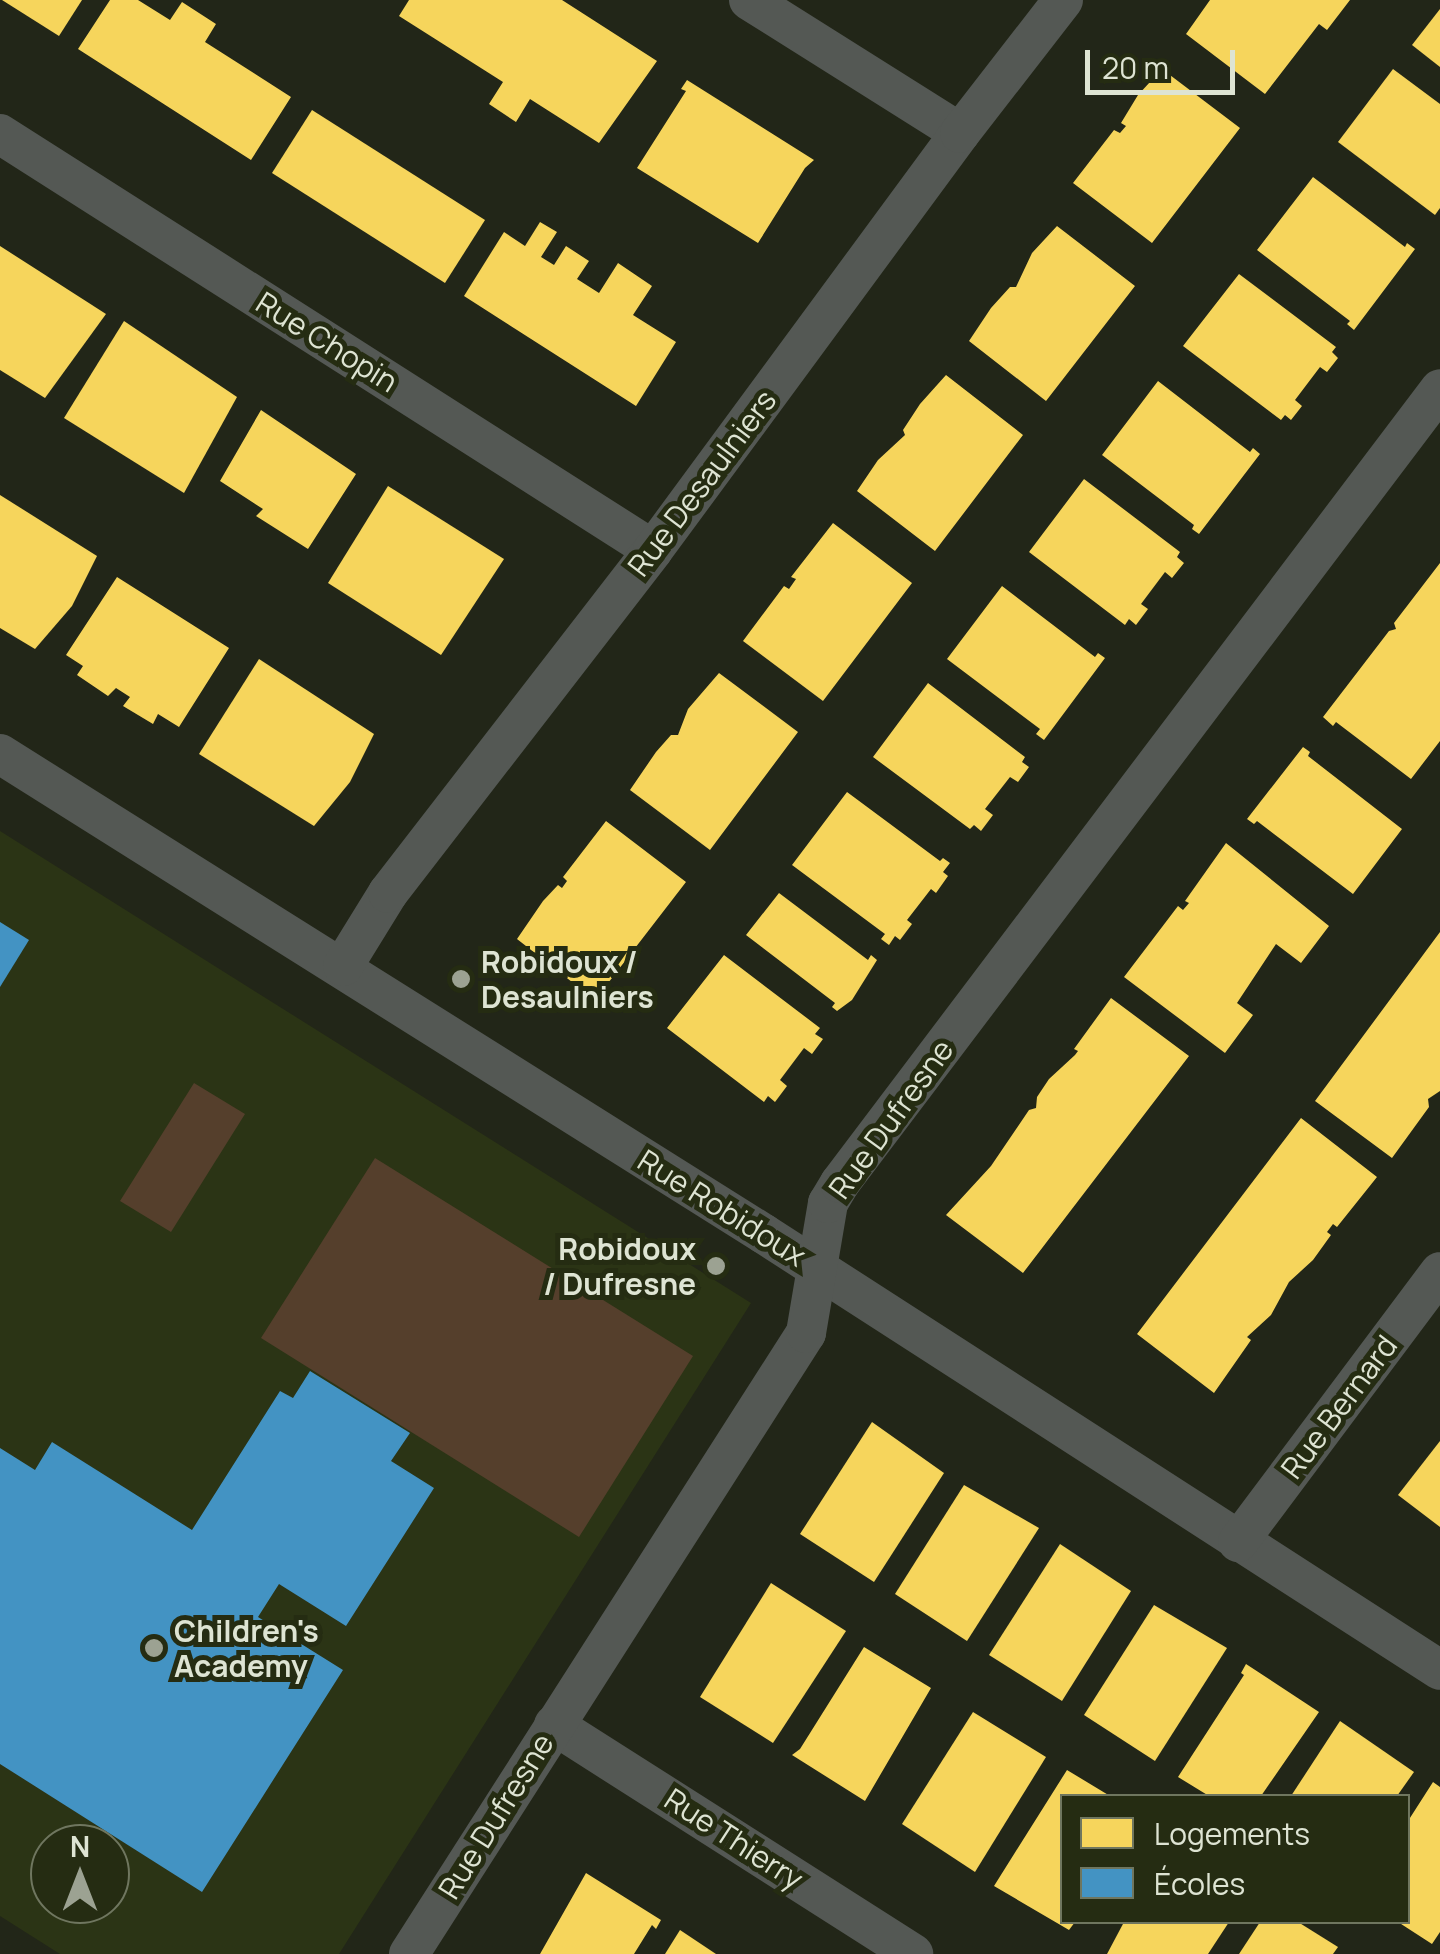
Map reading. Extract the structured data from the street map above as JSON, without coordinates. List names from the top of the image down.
{
  "streets": {
    "street": [
      "Rue Chopin",
      "Rue Desaulniers",
      "Rue Dufresne",
      "Rue Robidoux",
      "Rue Bernard",
      "Rue Thierry"
    ]
  },
  "crossings": [
    ["Rue Chopin", "Rue Desaulniers"],
    ["Rue Desaulniers", "Rue Robidoux"],
    ["Rue Dufresne", "Rue Robidoux"],
    ["Rue Dufresne", "Rue Thierry"],
    ["Rue Robidoux", "Rue Bernard"]
  ],
  "places": ["Robidoux / Desaulniers", "Robidoux / Dufresne", "Children's Academy"],
  "legend": ["Logements", "Écoles"],
  "scale_bar": "20 m",
  "north": "top"
}
